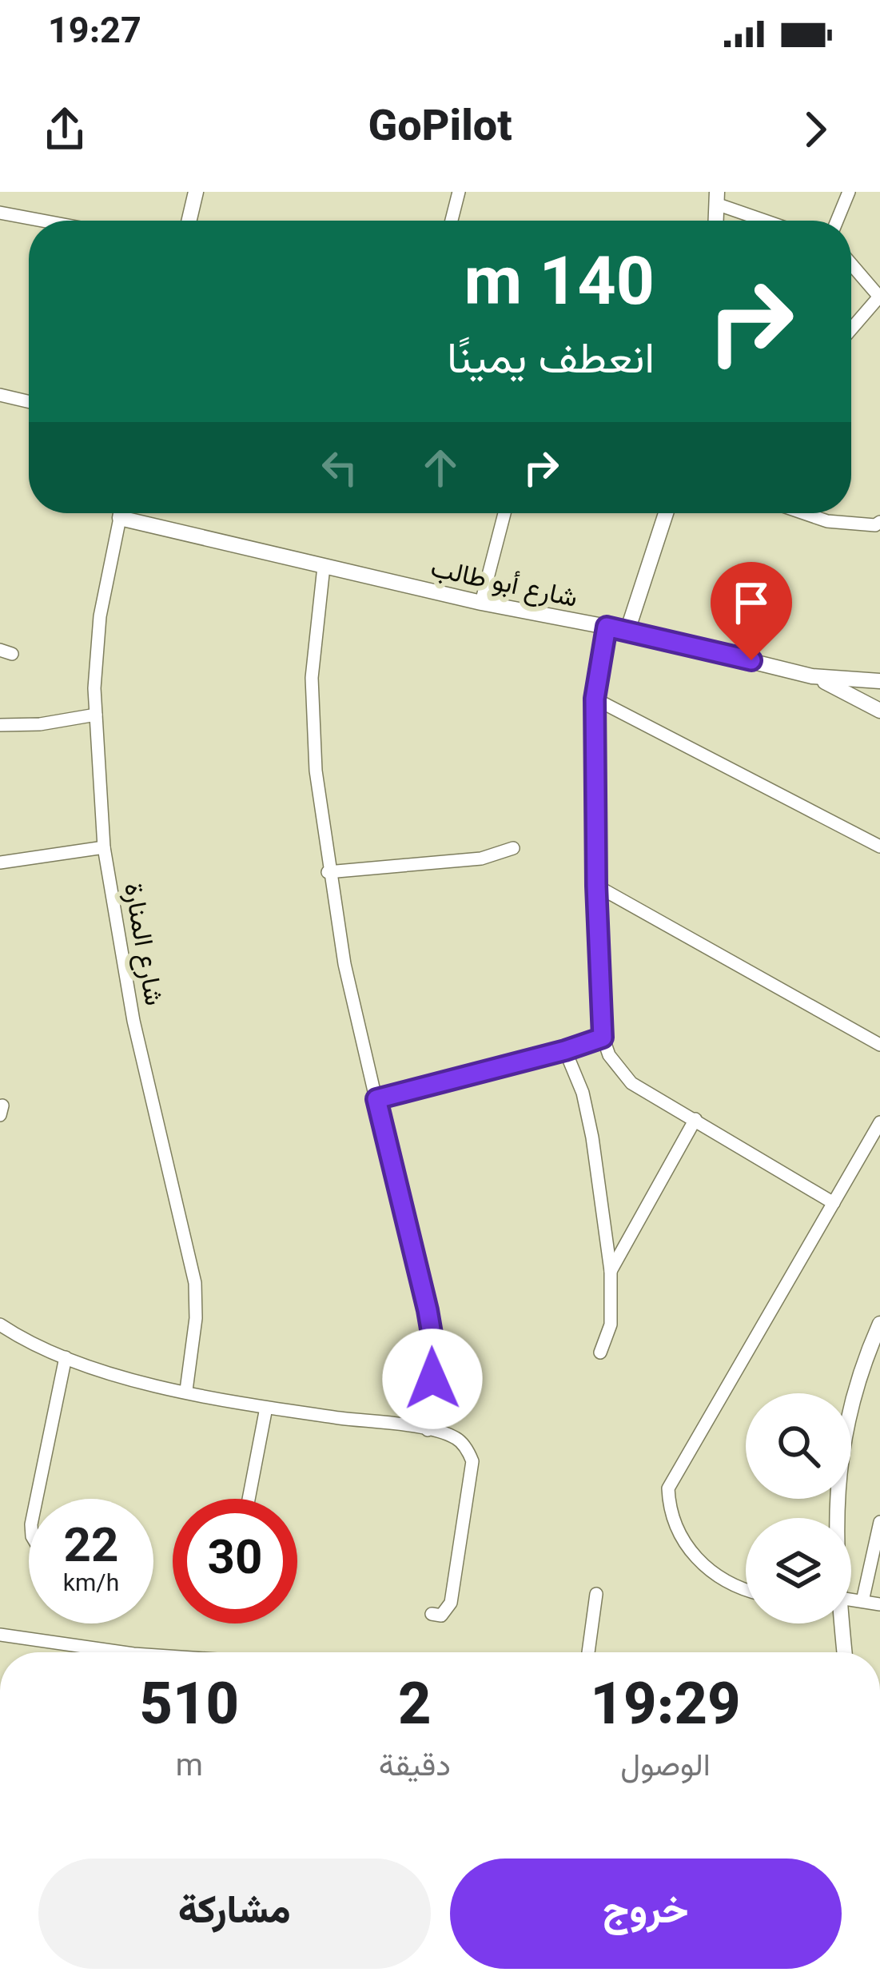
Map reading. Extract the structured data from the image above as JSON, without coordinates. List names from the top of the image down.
{
  "streets": {
    "street": ["شارع أبو طالب", "شارع المنارة"]
  },
  "crossings": [
    ["شارع أبو طالب", "شارع المنارة"]
  ],
  "page": {
    "status": "19:27",
    "header": "GoPilot",
    "turn": ["140 m", "انعطف يمينًا"],
    "speed": "22 km/h",
    "limit": "30",
    "eta": [
      "19:29",
      "الوصول",
      "2",
      "دقيقة",
      "510",
      "m"
    ],
    "buttons": ["خروج", "مشاركة"]
  }
}
